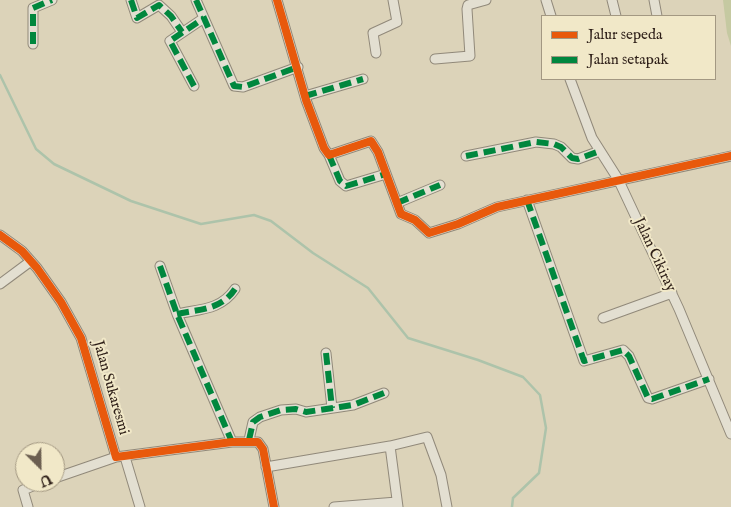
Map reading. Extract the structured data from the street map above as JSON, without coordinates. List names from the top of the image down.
{
  "streets": {
    "street": ["Jalan Cikiray", "Jalan Sukaresmi"]
  },
  "legend": ["Jalur sepeda", "Jalan setapak"],
  "north": "bottom right"
}
